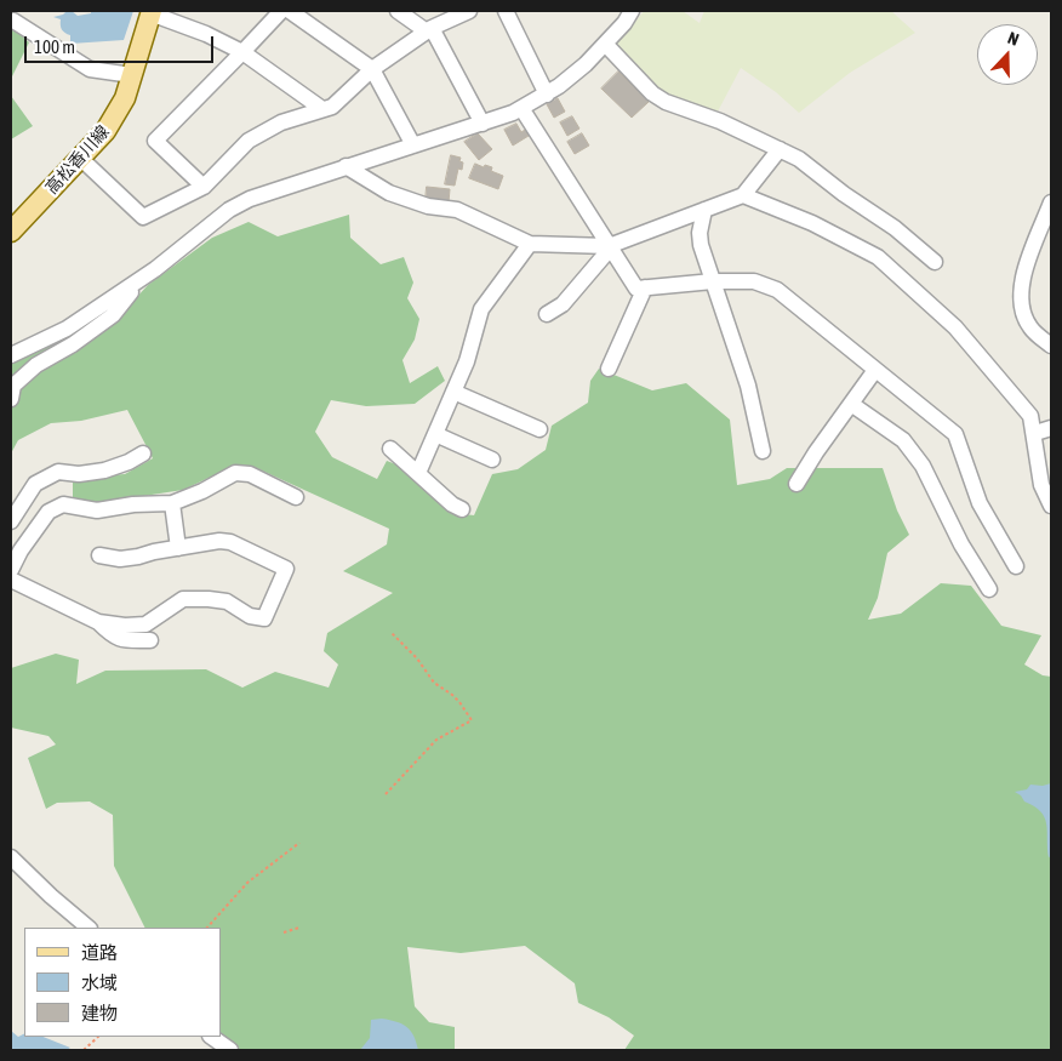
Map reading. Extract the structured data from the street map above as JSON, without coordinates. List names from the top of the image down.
{
  "streets": {
    "main road": ["高松香川線"]
  },
  "legend": ["道路", "水域", "建物"],
  "scale_bar": "100 m",
  "north": "top"
}
